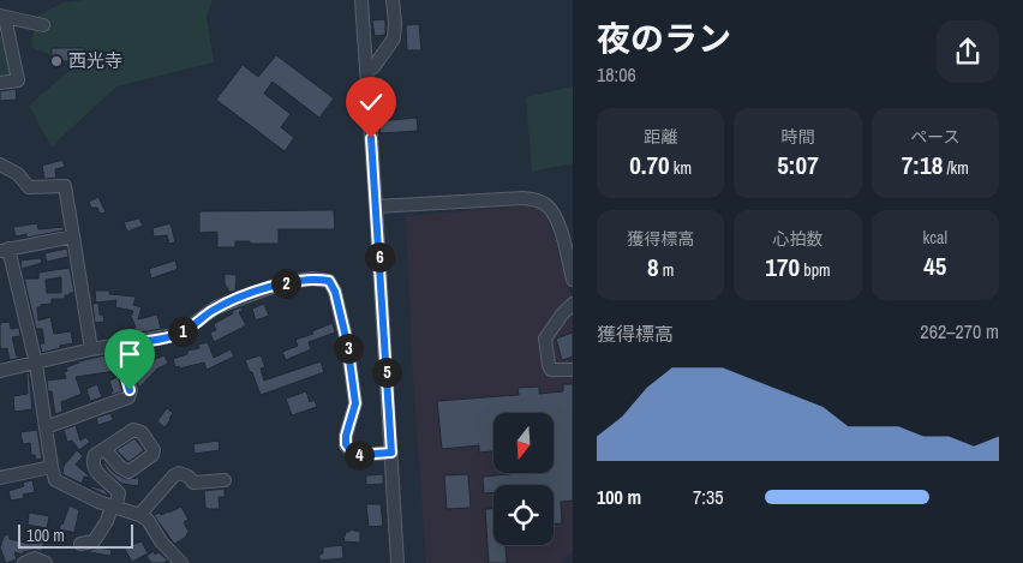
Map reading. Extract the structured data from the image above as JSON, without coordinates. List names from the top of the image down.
{
  "places": ["西光寺"],
  "scale_bar": "100 m",
  "north": "bottom",
  "page": {
    "heading": ["夜のラン", "18:06"],
    "stats": [
      ["距離", "0.70 km"],
      ["時間", "5:07"],
      ["ペース", "7:18 /km"],
      ["獲得標高", "8 m"],
      ["心拍数", "170 bpm"],
      ["kcal", "45"]
    ],
    "pins": [
      "6",
      "2",
      "1",
      "3",
      "5",
      "4"
    ],
    "chart": ["獲得標高", "262–270 m"],
    "list": [
      {
        "name": "100 m",
        "note": "7:35"
      }
    ],
    "scale": "100 m"
  }
}
